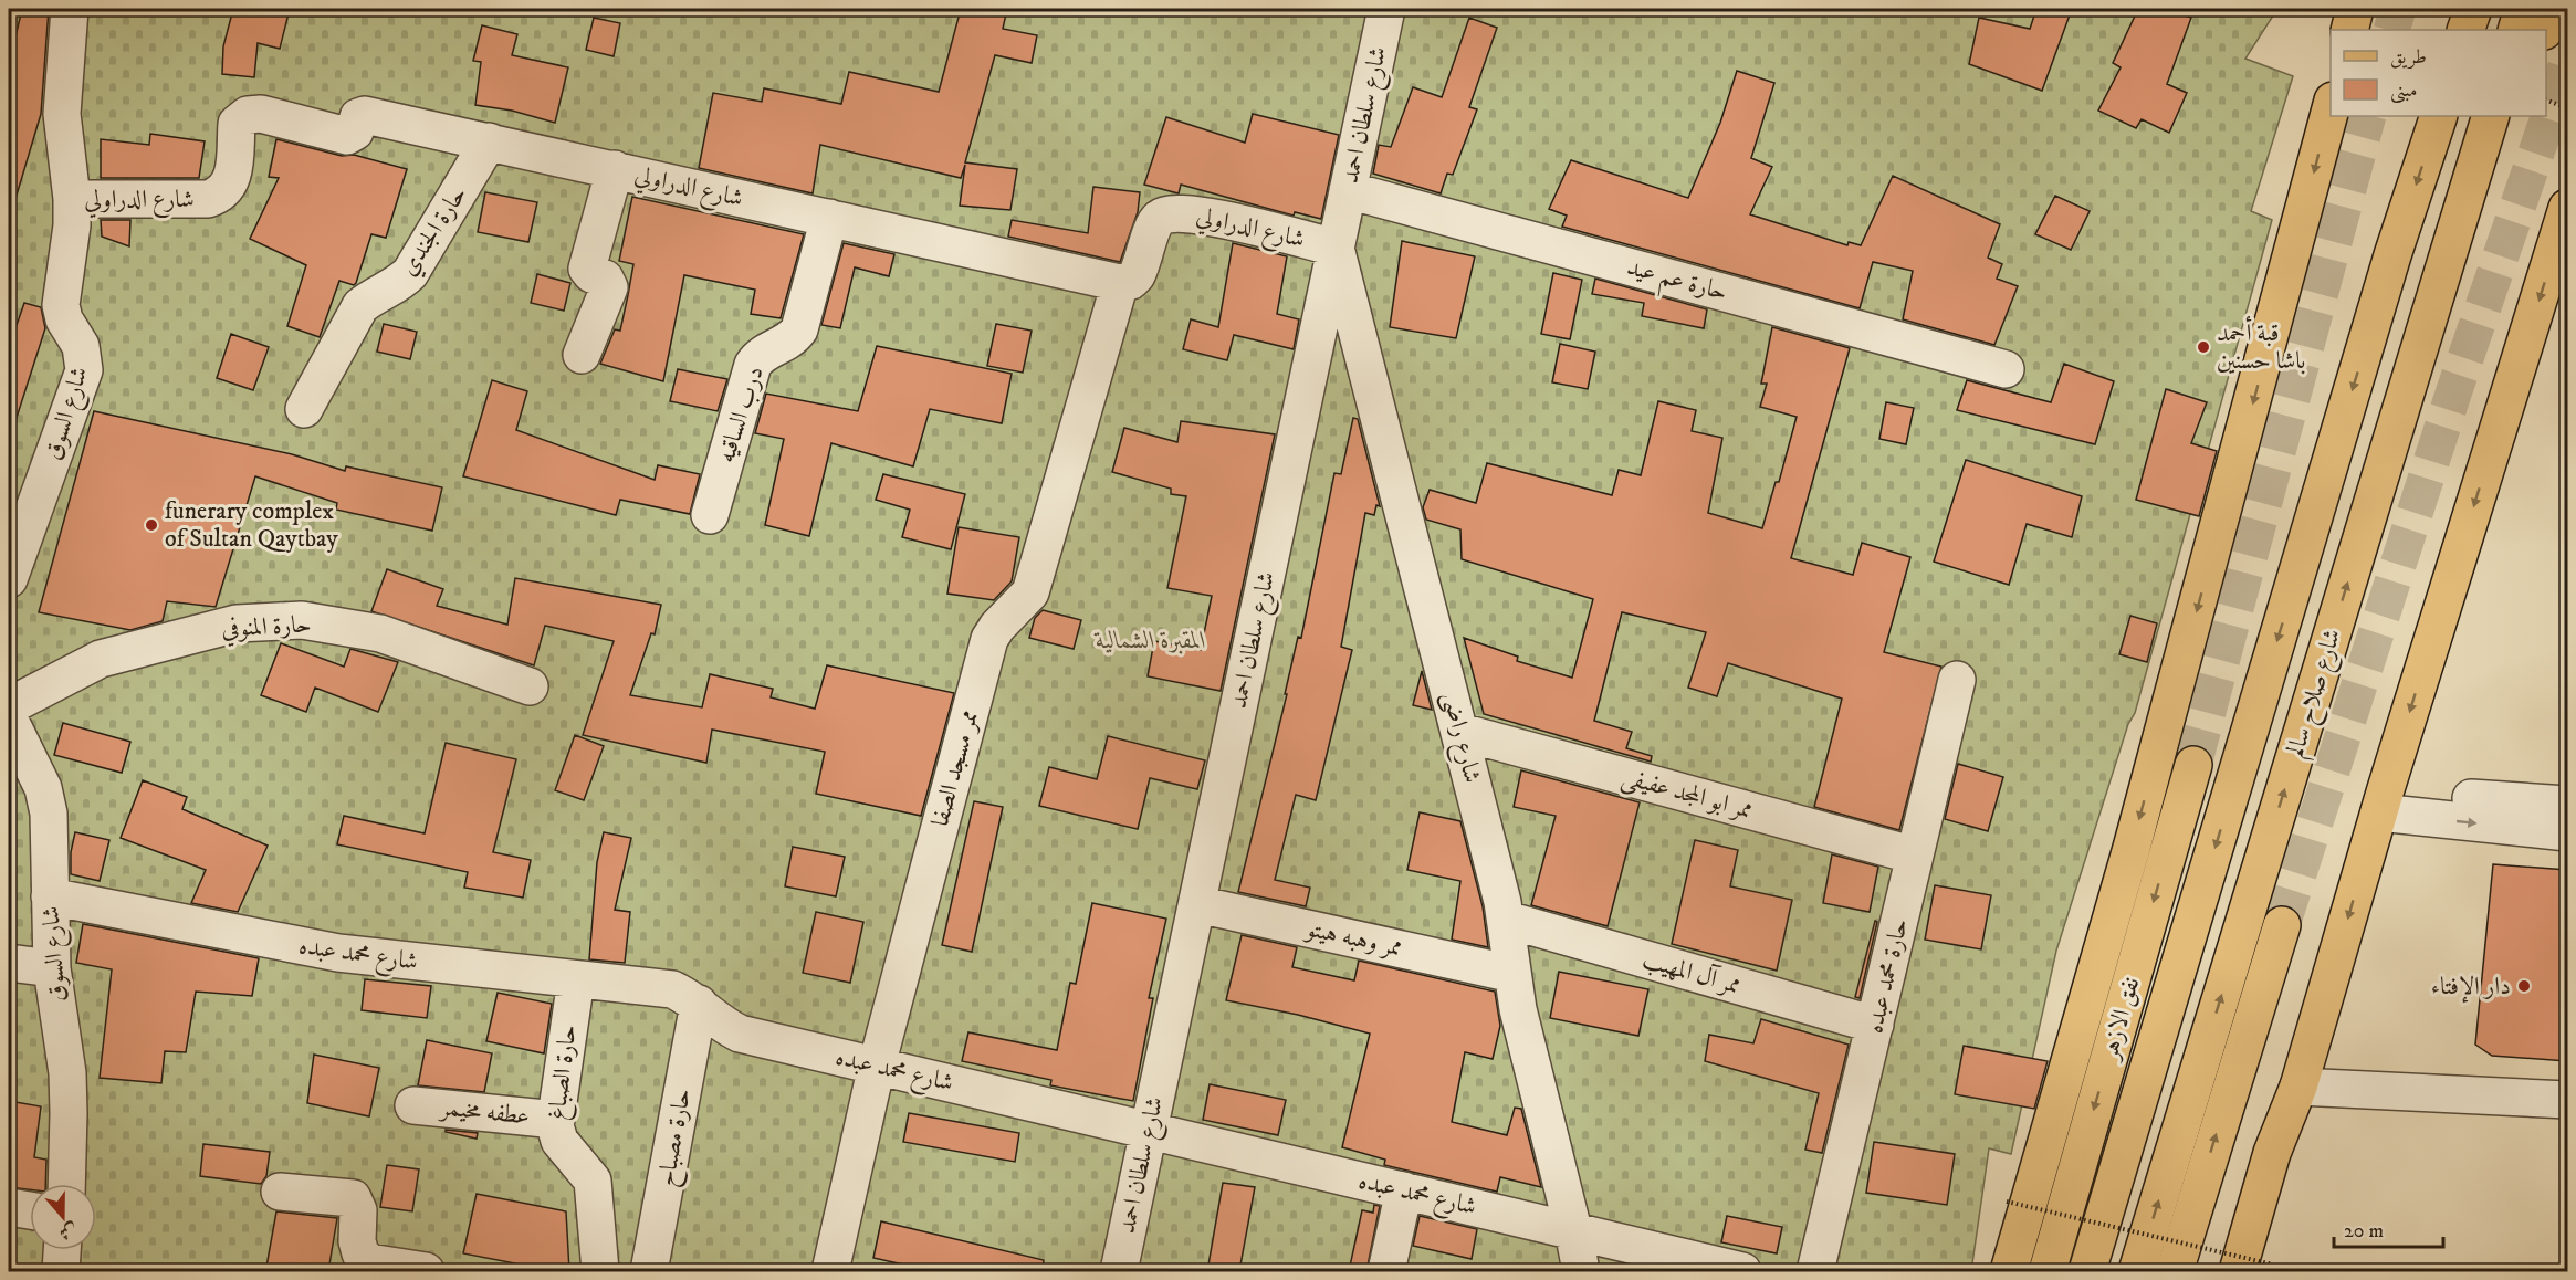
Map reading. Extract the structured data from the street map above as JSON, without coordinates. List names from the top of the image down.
{
  "streets": {
    "main road": ["شارع صلاح سالم", "نفق الازهر"],
    "street": [
      "شارع سلطان احمد",
      "شارع الدراولي",
      "حارة الجندي",
      "حارة عم عيد",
      "شارع السوق",
      "درب الساقيه",
      "حارة المنوفي",
      "شارع راضى",
      "ممر مسجد الصفا",
      "ممر ابو المجد عفيفى",
      "ممر وهبه هيتو",
      "شارع محمد عبده",
      "ممر آل المهيب",
      "حارة محمد عبده",
      "حارة الصباغ",
      "عطفه مخيمر",
      "حارة مصباح"
    ]
  },
  "crossings": [
    ["شارع سلطان احمد", "شارع الدراولي"],
    ["شارع سلطان احمد", "حارة عم عيد"],
    ["شارع سلطان احمد", "شارع راضى"],
    ["شارع سلطان احمد", "ممر وهبه هيتو"],
    ["شارع سلطان احمد", "شارع محمد عبده"],
    ["شارع الدراولي", "حارة الجندي"],
    ["شارع الدراولي", "شارع السوق"],
    ["شارع الدراولي", "درب الساقيه"],
    ["شارع الدراولي", "شارع راضى"],
    ["شارع الدراولي", "ممر مسجد الصفا"],
    ["شارع السوق", "شارع محمد عبده"],
    ["شارع راضى", "ممر ابو المجد عفيفى"],
    ["شارع راضى", "ممر وهبه هيتو"],
    ["شارع راضى", "شارع محمد عبده"],
    ["شارع راضى", "ممر آل المهيب"],
    ["ممر مسجد الصفا", "شارع محمد عبده"],
    ["ممر ابو المجد عفيفى", "حارة محمد عبده"],
    ["شارع محمد عبده", "حارة الصباغ"],
    ["شارع محمد عبده", "حارة مصباح"],
    ["ممر آل المهيب", "حارة محمد عبده"],
    ["حارة الصباغ", "عطفه مخيمر"]
  ],
  "parks": ["المقبرة الشمالية"],
  "places": ["قبة أحمد باشا حسنين", "funerary complex of Sultan Qaytbay", "دار الإفتاء"],
  "legend": ["طريق", "مبنى"],
  "scale_bar": "20 m",
  "north": "bottom"
}
